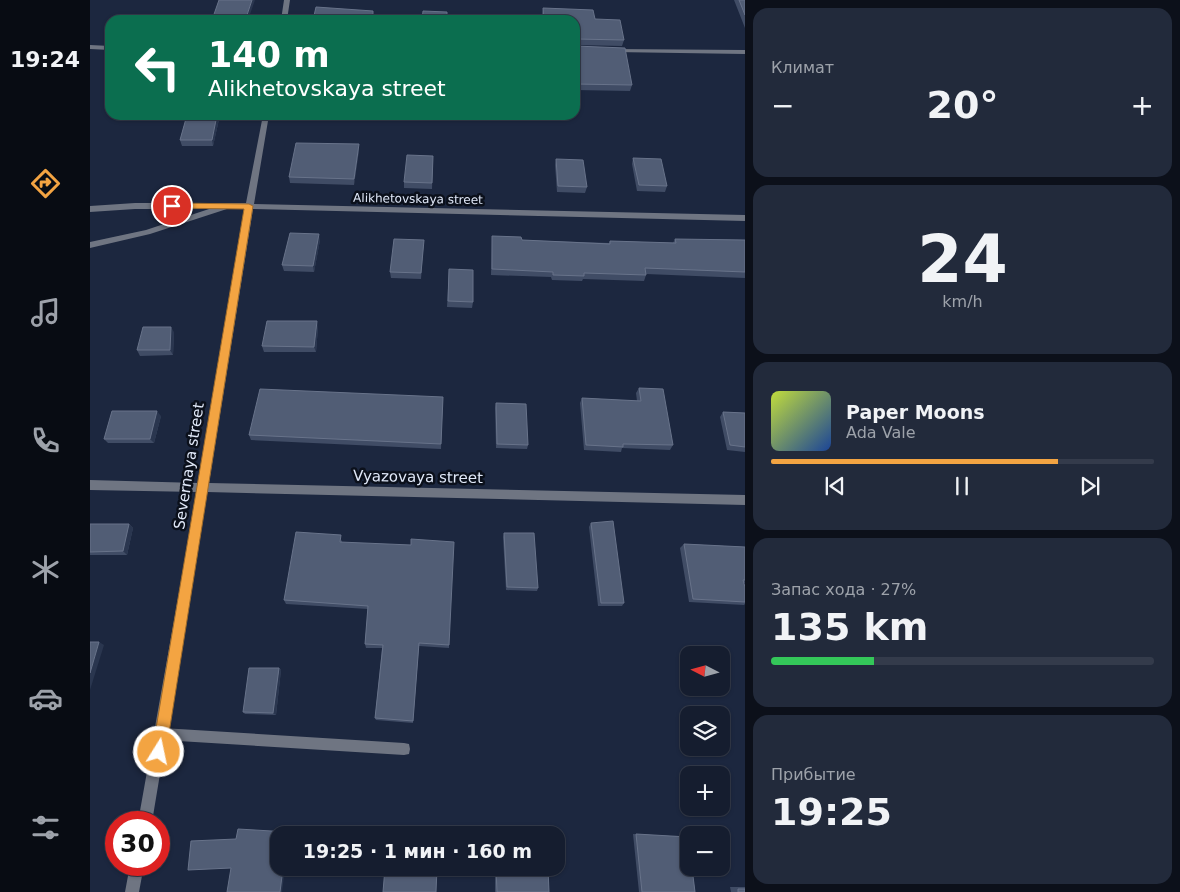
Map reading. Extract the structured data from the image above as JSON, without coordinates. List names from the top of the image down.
{
  "streets": {
    "street": ["Alikhetovskaya street", "Severnaya street", "Vyazovaya street"]
  },
  "crossings": [
    ["Alikhetovskaya street", "Severnaya street"],
    ["Severnaya street", "Vyazovaya street"]
  ],
  "north": "left",
  "page": {
    "tabs": "19:24",
    "tile": [
      "Климат",
      ["24", "km/h"],
      ["Запас хода · 27%", "135 km"],
      ["Прибытие", "19:25"]
    ],
    "turn": ["140 m", "Alikhetovskaya street"],
    "heat": ["−", "20°", "+"],
    "song": ["Paper Moons", "Ada Vale"],
    "map_buttons": ["+", "−"],
    "limit": "30",
    "trip": "19:25 · 1 мин · 160 m"
  }
}
